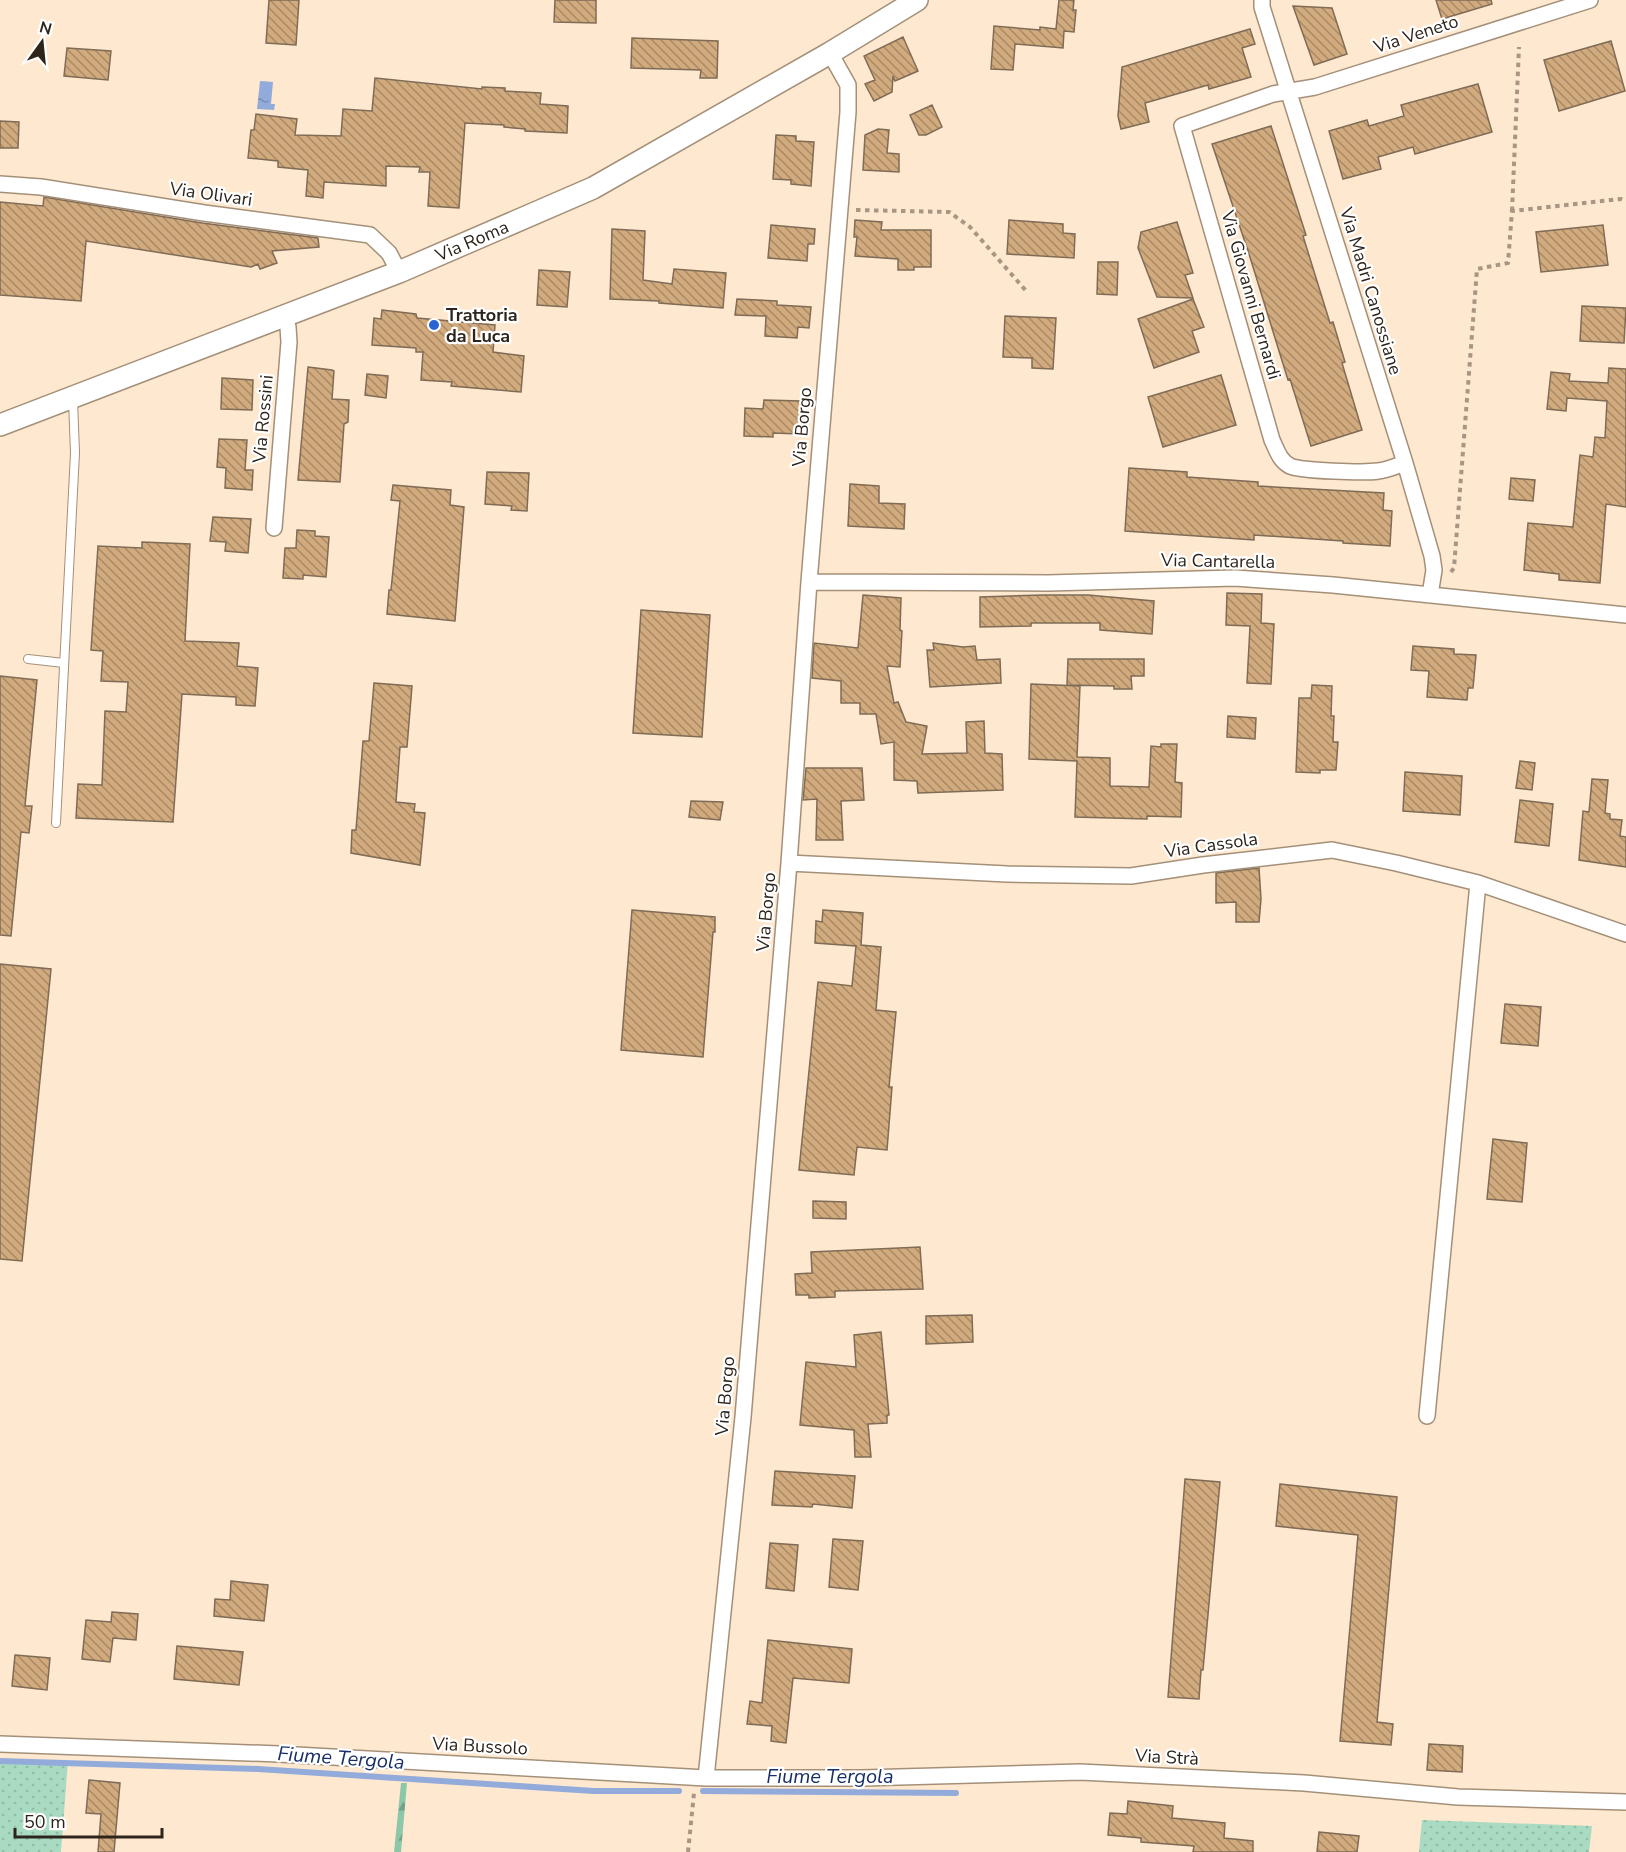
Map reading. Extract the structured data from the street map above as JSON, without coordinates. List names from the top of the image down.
{
  "streets": {
    "main road": ["Via Roma"],
    "street": [
      "Via Veneto",
      "Via Olivari",
      "Via Madri Canossiane",
      "Via Giovanni Bernardi",
      "Via Rossini",
      "Via Borgo",
      "Via Cantarella",
      "Via Cassola",
      "Via Bussolo",
      "Via Strà"
    ]
  },
  "crossings": [
    ["Via Veneto", "Via Madri Canossiane"],
    ["Via Veneto", "Via Giovanni Bernardi"],
    ["Via Olivari", "Via Roma"],
    ["Via Roma", "Via Rossini"],
    ["Via Roma", "Via Borgo"],
    ["Via Madri Canossiane", "Via Giovanni Bernardi"],
    ["Via Madri Canossiane", "Via Cantarella"],
    ["Via Borgo", "Via Cantarella"],
    ["Via Borgo", "Via Cassola"],
    ["Via Borgo", "Via Bussolo"],
    ["Via Borgo", "Via Strà"],
    ["Via Bussolo", "Via Strà"]
  ],
  "water": ["Fiume Tergola"],
  "places": ["Trattoria da Luca"],
  "scale_bar": "50 m",
  "north": "top"
}
